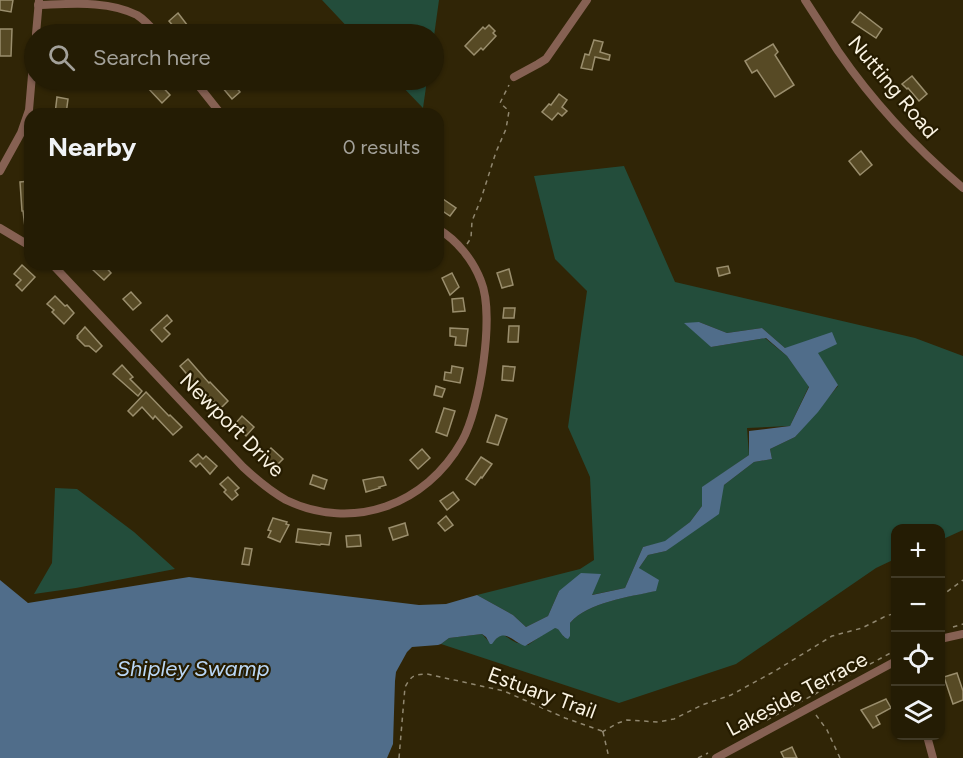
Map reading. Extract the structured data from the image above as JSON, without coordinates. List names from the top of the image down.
{
  "streets": {
    "street": ["Nutting Road", "Newport Drive", "Lakeside Terrace"],
    "path": ["Estuary Trail"]
  },
  "water": ["Shipley Swamp"],
  "page": {
    "search": "Search here",
    "heading": ["Nearby", "0 results"],
    "map_buttons": ["+", "−"]
  }
}
